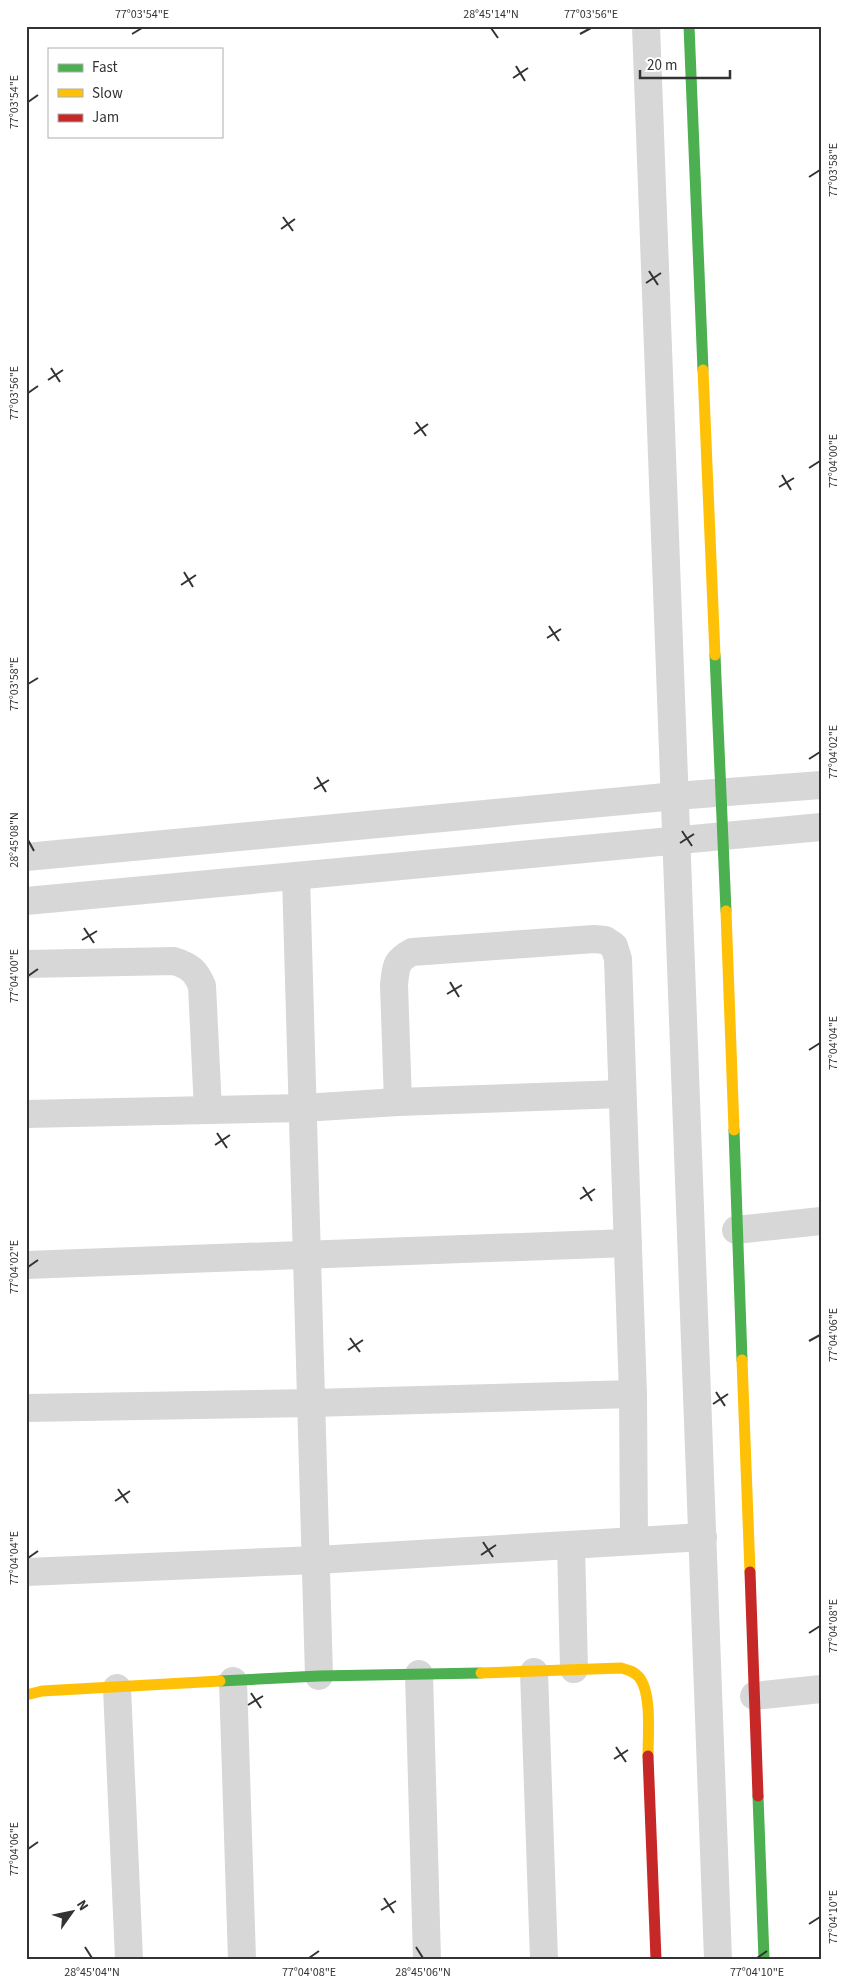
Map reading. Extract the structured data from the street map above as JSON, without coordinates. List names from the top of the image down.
{
  "legend": ["Fast", "Slow", "Jam"],
  "scale_bar": "20 m",
  "north": "top right",
  "coordinates": [
    "77°03'54\"E",
    "28°45'14\"N",
    "77°03'56\"E",
    "77°03'58\"E",
    "77°04'00\"E",
    "77°04'02\"E",
    "28°45'08\"N",
    "77°04'04\"E",
    "77°04'06\"E",
    "77°04'08\"E",
    "77°04'10\"E",
    "28°45'04\"N",
    "28°45'06\"N"
  ]
}
